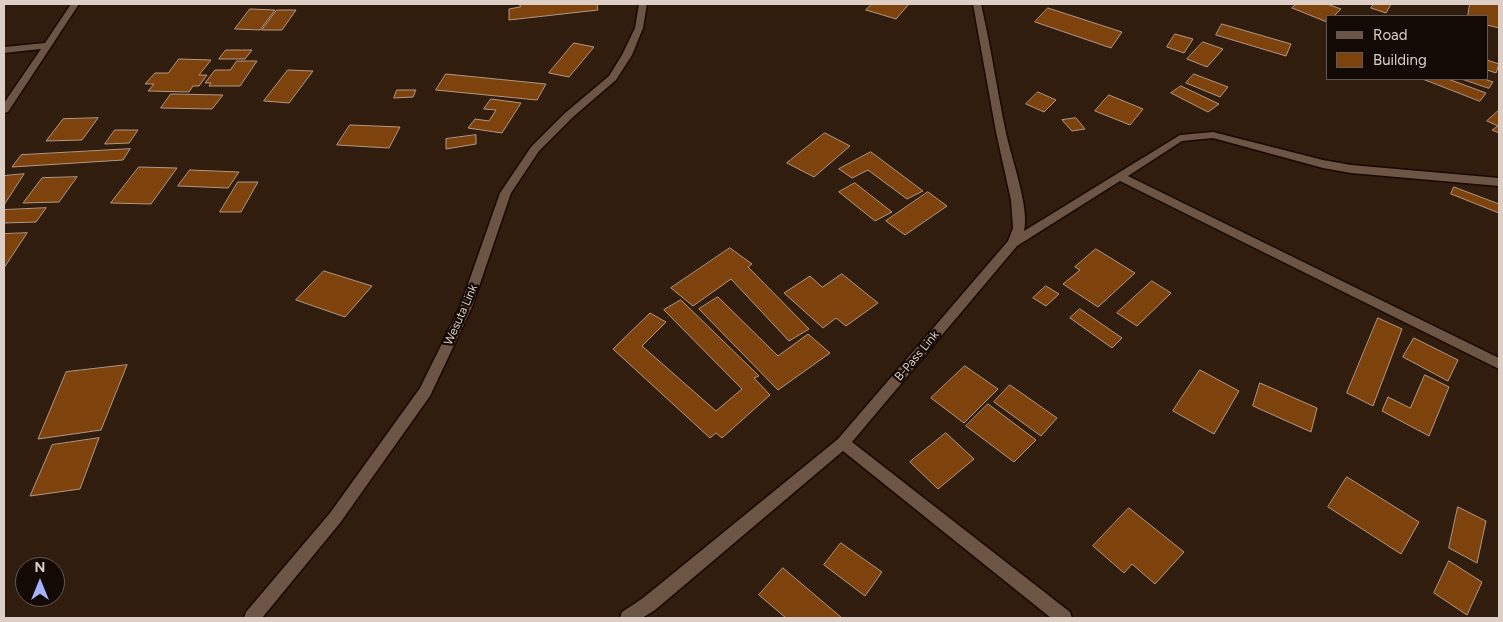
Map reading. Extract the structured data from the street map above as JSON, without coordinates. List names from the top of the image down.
{
  "streets": {
    "street": ["Wesuta Link", "B-Pass Link"]
  },
  "legend": ["Road", "Building"],
  "north": "top"
}
